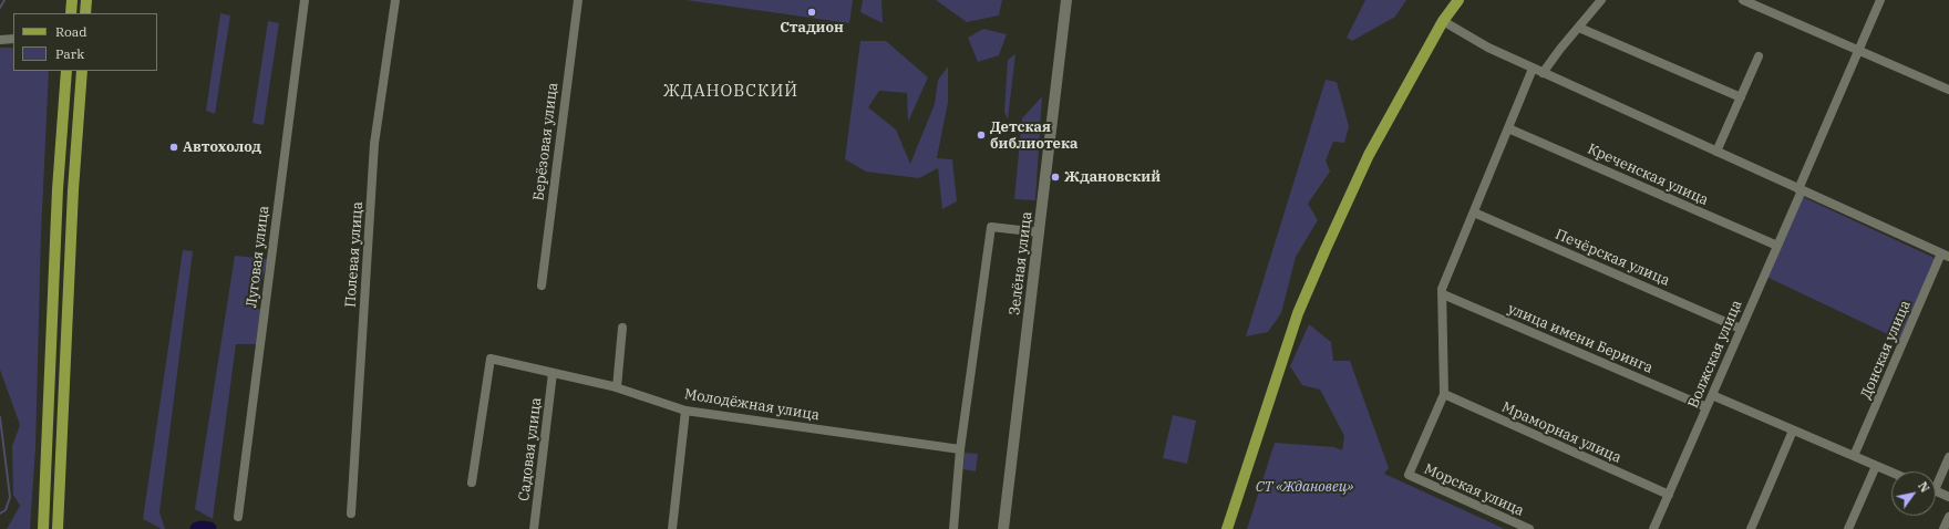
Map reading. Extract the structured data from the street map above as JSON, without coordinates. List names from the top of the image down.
{
  "streets": {
    "street": [
      "Берёзовая улица",
      "Креченская улица",
      "Полевая улица",
      "Луговая улица",
      "Печёрская улица",
      "Зелёная улица",
      "улица имени Беринга",
      "Донская улица",
      "Волжская улица",
      "Молодёжная улица",
      "Мраморная улица",
      "Садовая улица",
      "Морская улица"
    ]
  },
  "crossings": [
    ["Креченская улица", "Волжская улица"],
    ["Печёрская улица", "Волжская улица"],
    ["улица имени Беринга", "Волжская улица"],
    ["Волжская улица", "Мраморная улица"],
    ["Молодёжная улица", "Садовая улица"],
    ["Мраморная улица", "Морская улица"]
  ],
  "districts": ["ЖДАНОВСКИЙ"],
  "parks": ["СТ «Ждановец»"],
  "places": [
    "Стадион",
    "Детская библиотека",
    "Автохолод",
    "Ждановский"
  ],
  "legend": ["Road", "Park"],
  "north": "top right"
}
